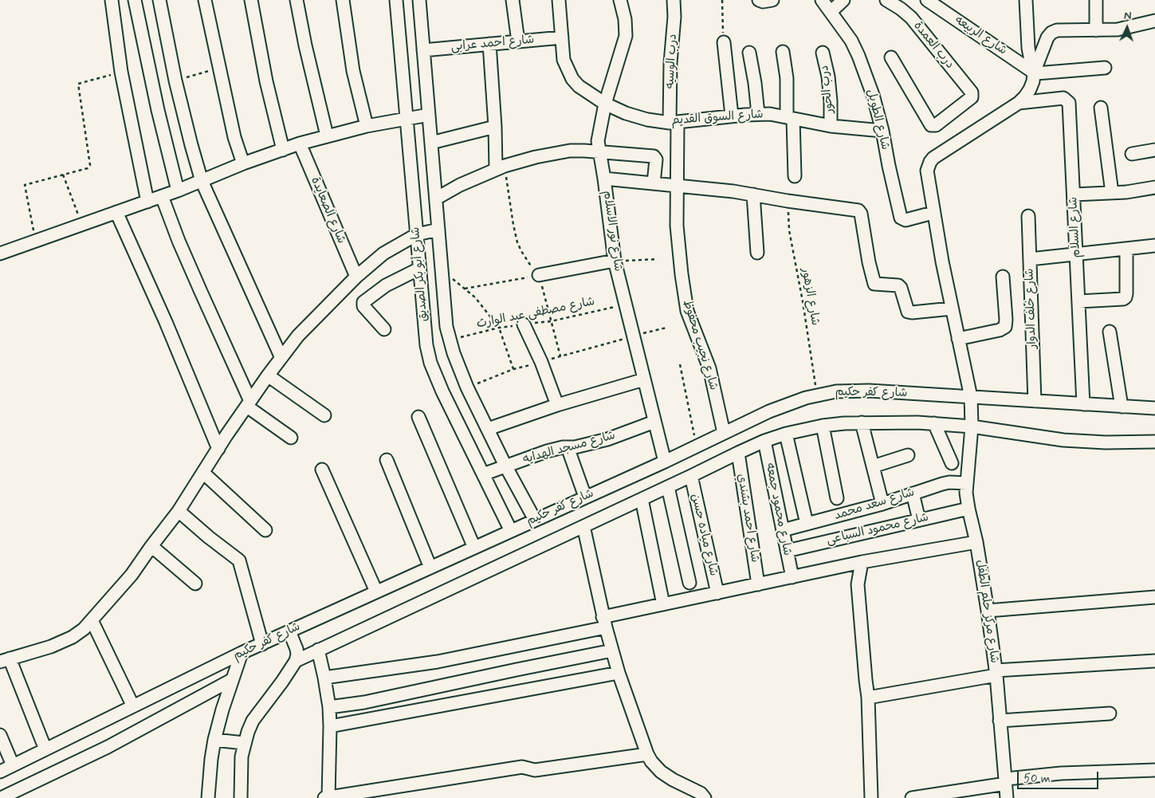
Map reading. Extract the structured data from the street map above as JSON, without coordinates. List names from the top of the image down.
{
  "streets": {
    "street": [
      "شارع الربيعه",
      "شارع احمد عرابى",
      "درب العمدة",
      "درب الوسيه",
      "درب الحور",
      "شارع السوق القديم",
      "شارع الطويل",
      "شارع الصعايدة",
      "شارع السلام",
      "شارع نور الاسلام",
      "شارع أبو بكر الصديق",
      "شارع خلف الدوار",
      "شارع نجيب محفوظ",
      "شارع كفر حكيم",
      "شارع مسجد الهدايه",
      "شارع سعد محمد",
      "شارع محمود جمعه",
      "شارع احمد بشندي",
      "شارع محمود السباعى",
      "شارع مياده حسن",
      "شارع مركز حلم الطفل"
    ],
    "path": ["شارع الزهور", "شارع مصطفى عبد الوارث"]
  },
  "crossings": [
    ["شارع احمد عرابى", "شارع السوق القديم"],
    ["شارع احمد عرابى", "شارع أبو بكر الصديق"],
    ["درب الوسيه", "شارع السوق القديم"],
    ["درب الوسيه", "شارع نجيب محفوظ"],
    ["درب الحور", "شارع السوق القديم"],
    ["شارع السوق القديم", "شارع الطويل"],
    ["شارع السوق القديم", "شارع نور الاسلام"],
    ["شارع الطويل", "شارع مركز حلم الطفل"],
    ["شارع السلام", "شارع كفر حكيم"],
    ["شارع السلام", "شارع مركز حلم الطفل"],
    ["شارع نور الاسلام", "شارع مصطفى عبد الوارث"],
    ["شارع نور الاسلام", "شارع كفر حكيم"],
    ["شارع نور الاسلام", "شارع مسجد الهدايه"],
    ["شارع أبو بكر الصديق", "شارع مصطفى عبد الوارث"],
    ["شارع أبو بكر الصديق", "شارع كفر حكيم"],
    ["شارع أبو بكر الصديق", "شارع مسجد الهدايه"],
    ["شارع الزهور", "شارع كفر حكيم"],
    ["شارع خلف الدوار", "شارع كفر حكيم"],
    ["شارع نجيب محفوظ", "شارع كفر حكيم"],
    ["شارع كفر حكيم", "شارع مركز حلم الطفل"],
    ["شارع سعد محمد", "شارع محمود جمعه"],
    ["شارع سعد محمد", "شارع مركز حلم الطفل"],
    ["شارع محمود جمعه", "شارع محمود السباعى"],
    ["شارع محمود السباعى", "شارع مركز حلم الطفل"]
  ],
  "scale_bar": "50 m",
  "north": "top"
}
